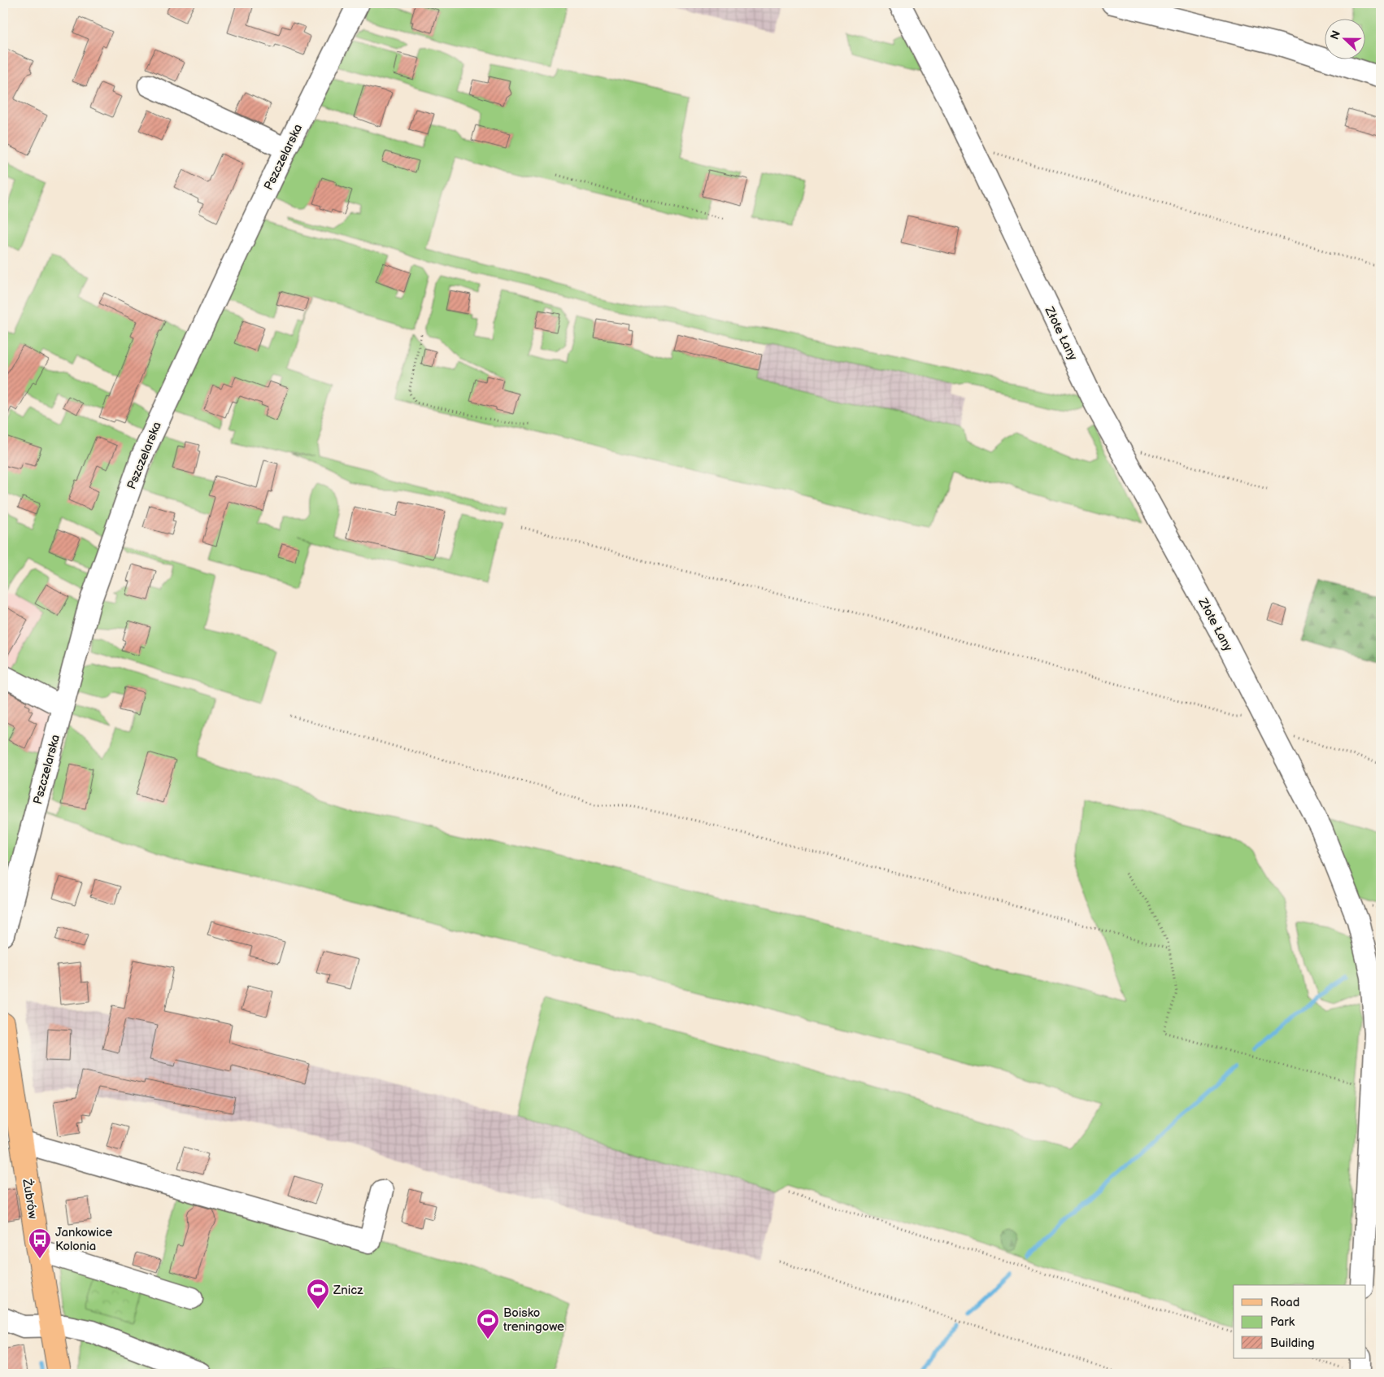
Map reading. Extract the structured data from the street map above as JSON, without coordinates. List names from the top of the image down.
{
  "streets": {
    "main road": ["Żubrów"],
    "street": ["Pszczelarska", "Złote Łany"]
  },
  "places": {
    "bus stop": ["Jankowice Kolonia"],
    "sports": ["Znicz", "Boisko treningowe"]
  },
  "legend": ["Road", "Park", "Building"],
  "north": "left"
}
